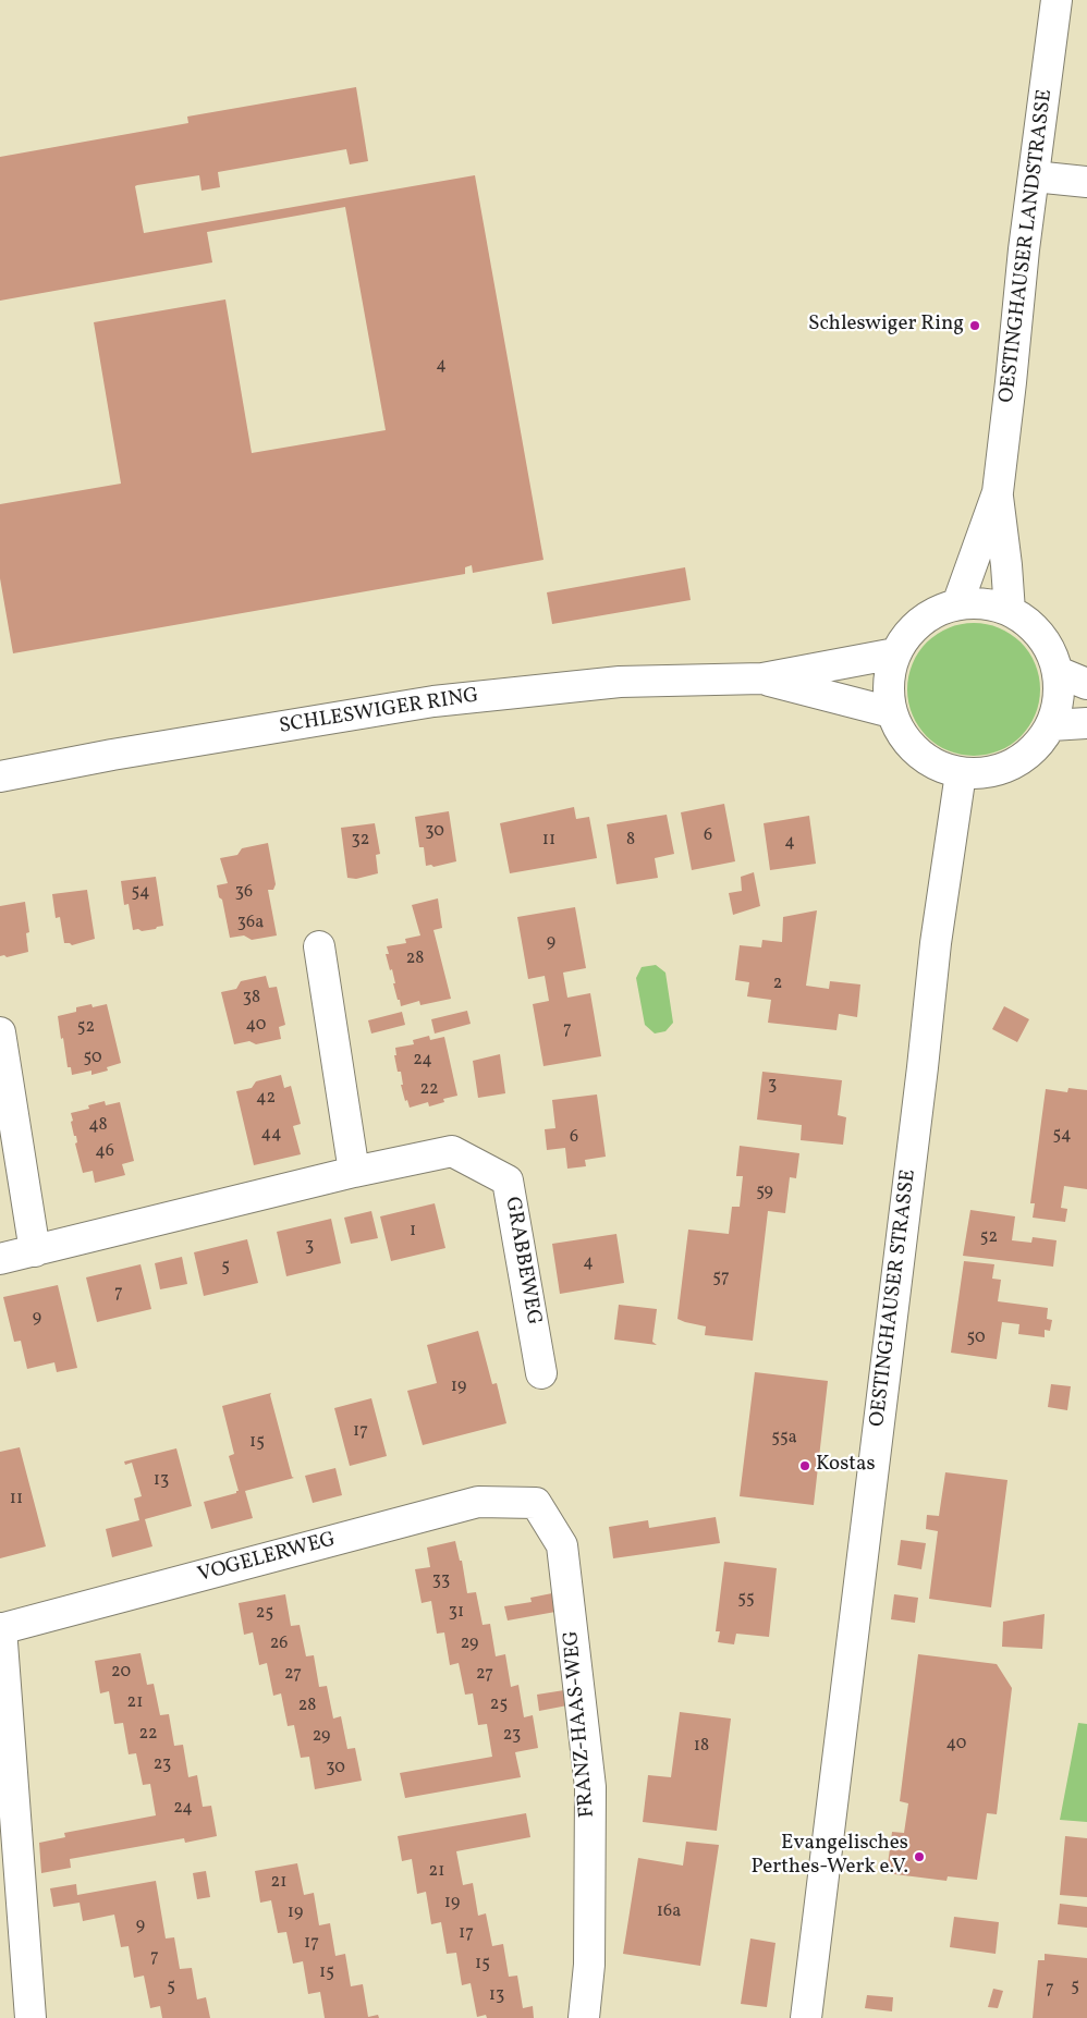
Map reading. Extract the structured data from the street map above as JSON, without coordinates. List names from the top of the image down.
{
  "streets": {
    "street": [
      "OESTINGHAUSER LANDSTRASSE",
      "SCHLESWIGER RING",
      "GRABBEWEG",
      "OESTINGHAUSER STRASSE",
      "VOGELERWEG",
      "FRANZ-HAAS-WEG"
    ]
  },
  "crossings": [
    ["OESTINGHAUSER LANDSTRASSE", "SCHLESWIGER RING"],
    ["OESTINGHAUSER LANDSTRASSE", "OESTINGHAUSER STRASSE"],
    ["SCHLESWIGER RING", "OESTINGHAUSER STRASSE"],
    ["VOGELERWEG", "FRANZ-HAAS-WEG"]
  ],
  "places": ["Schleswiger Ring", "Kostas", "Evangelisches Perthes-Werk e.V."],
  "house_numbers": [
    "4",
    "30",
    "6",
    "32",
    "11",
    "8",
    "4",
    "54",
    "36",
    "36a",
    "9",
    "28",
    "2",
    "38",
    "40",
    "52",
    "7",
    "50",
    "24",
    "3",
    "22",
    "42",
    "48",
    "44",
    "54",
    "6",
    "46",
    "59",
    "1",
    "52",
    "3",
    "4",
    "5",
    "57",
    "7",
    "9",
    "50",
    "19",
    "17",
    "55a",
    "15",
    "13",
    "11",
    "33",
    "55",
    "31",
    "25",
    "26",
    "29",
    "20",
    "27",
    "27",
    "21",
    "25",
    "28",
    "22",
    "23",
    "29",
    "40",
    "18",
    "23",
    "30",
    "24",
    "21",
    "21",
    "19",
    "16a",
    "19",
    "9",
    "17",
    "17",
    "7",
    "15",
    "15",
    "5",
    "5",
    "7",
    "13"
  ]
}
